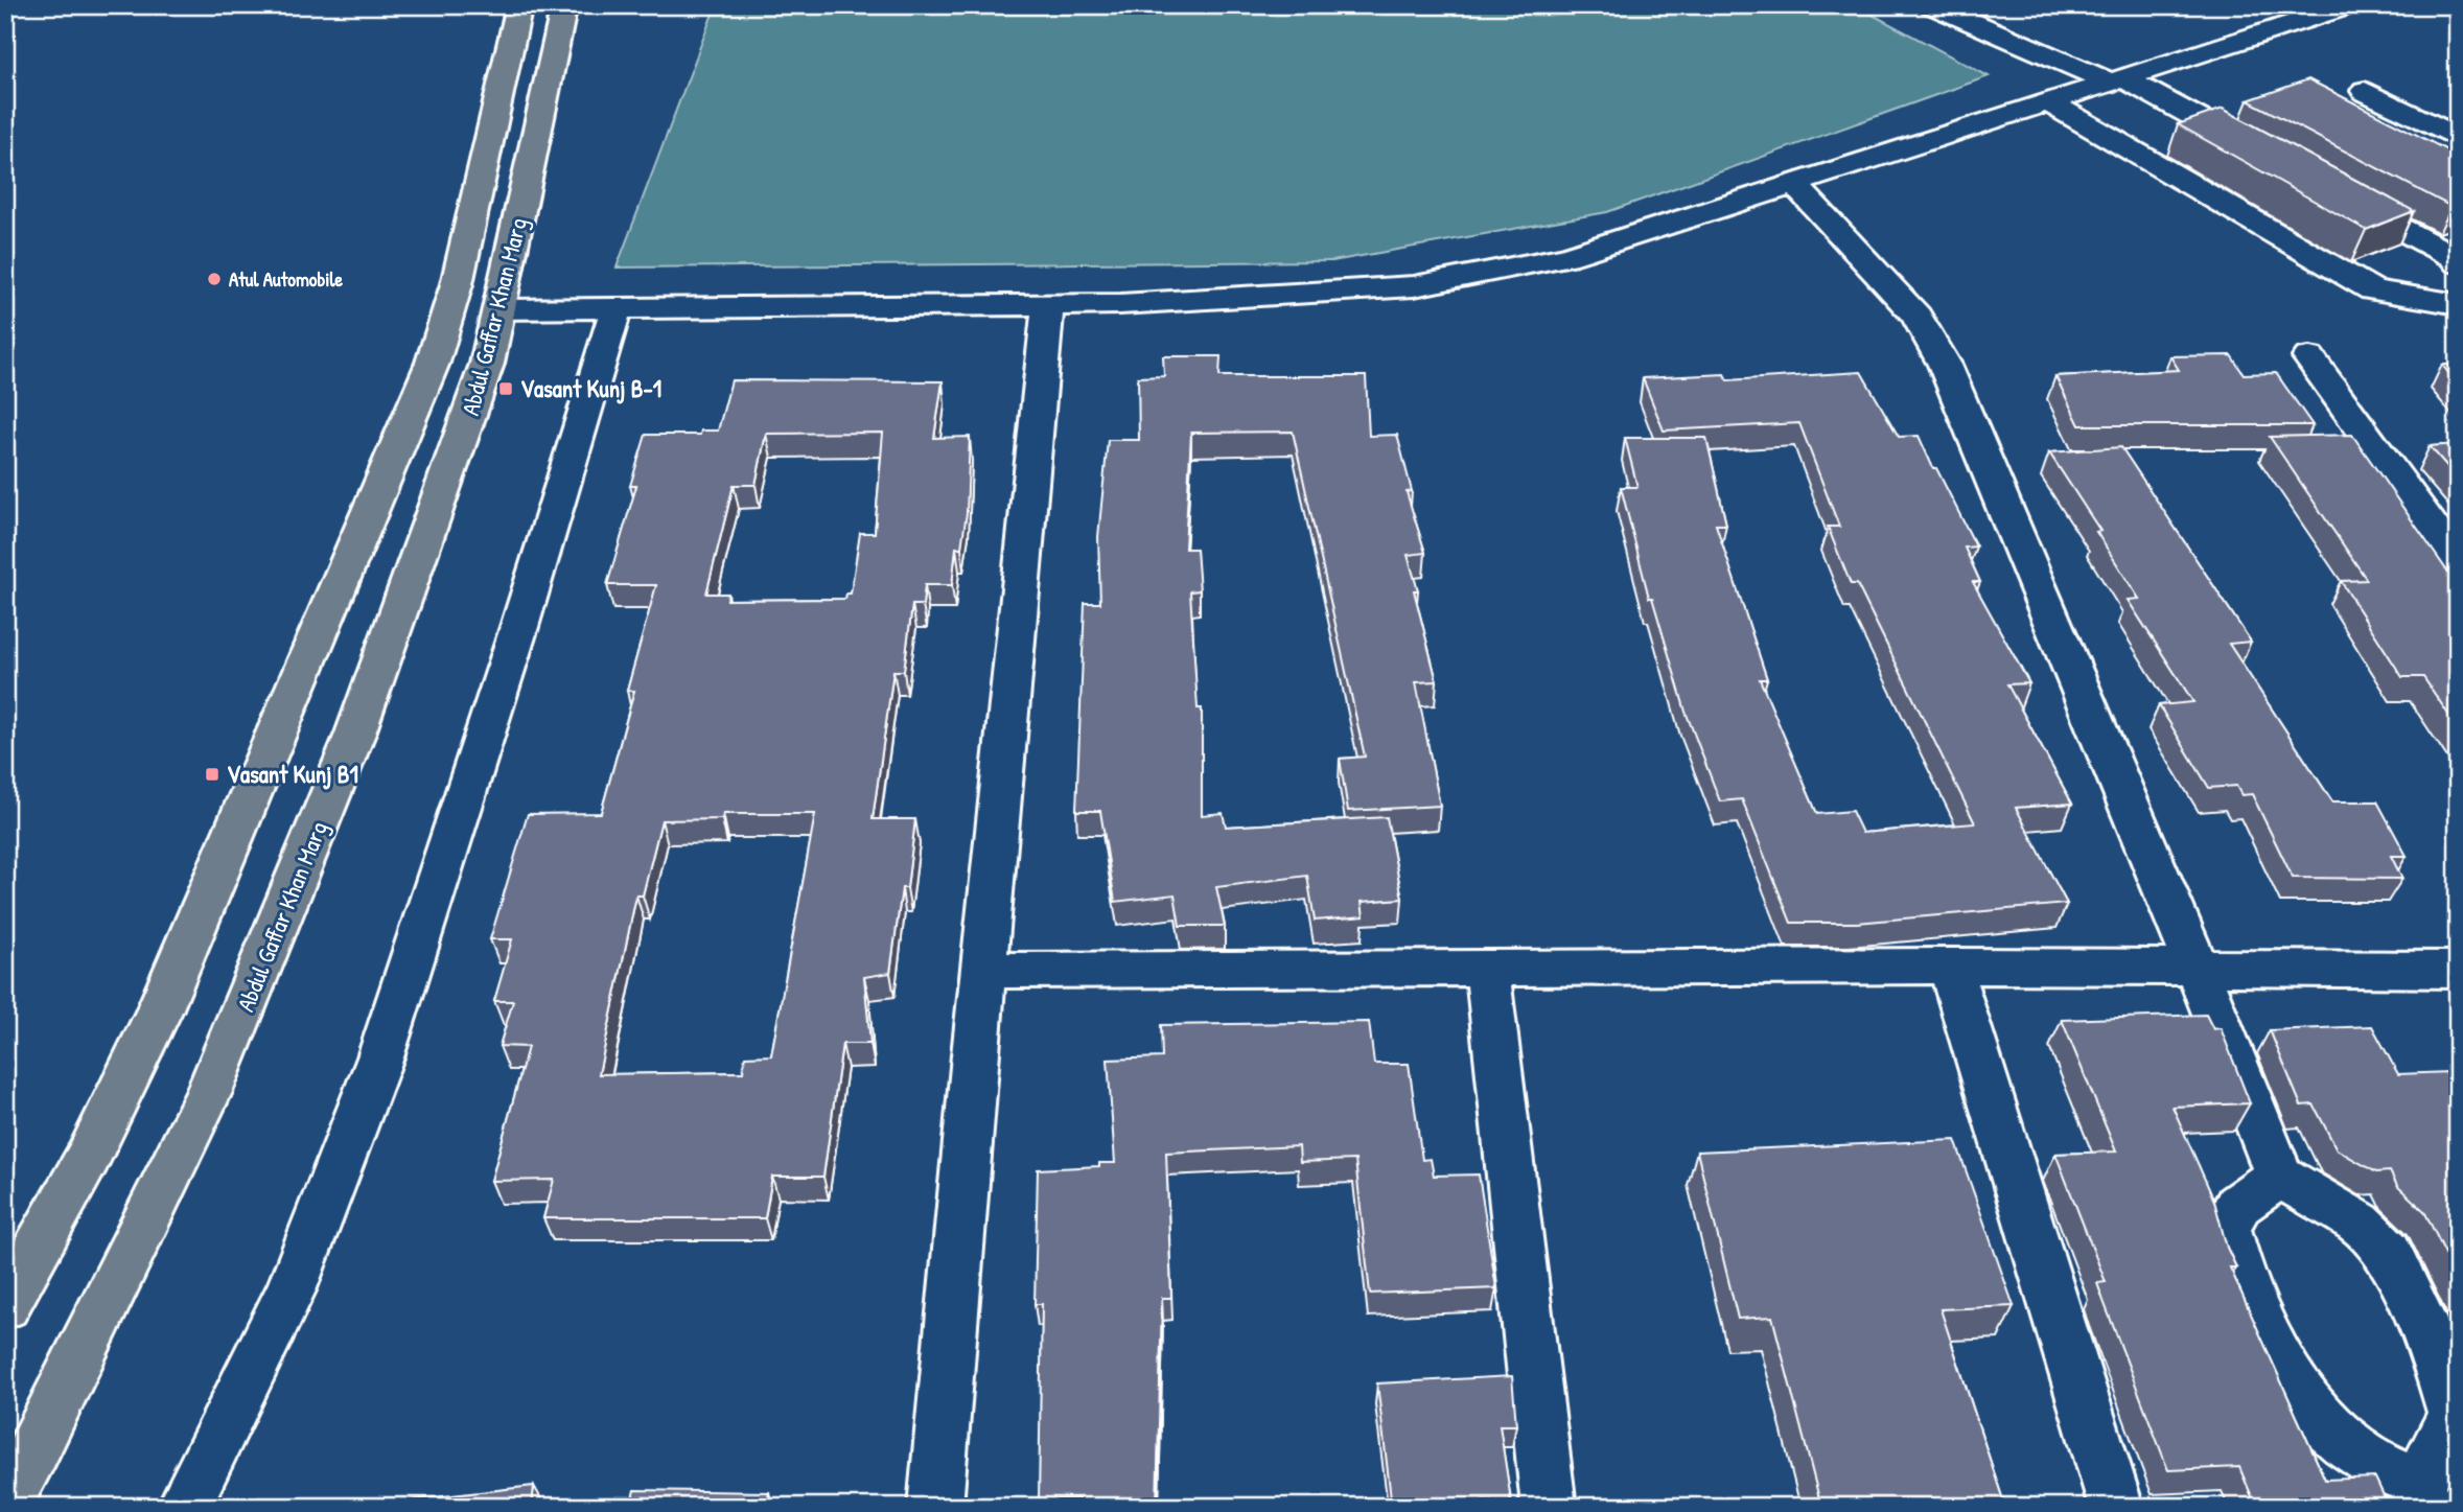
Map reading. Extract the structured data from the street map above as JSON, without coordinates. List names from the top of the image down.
{
  "streets": {
    "main road": ["Abdul Gaffar Khan Marg"]
  },
  "places": {
    "other": ["Atul Automobile"],
    "transit": ["Vasant Kunj B-1", "Vasant Kunj B1"]
  }
}
